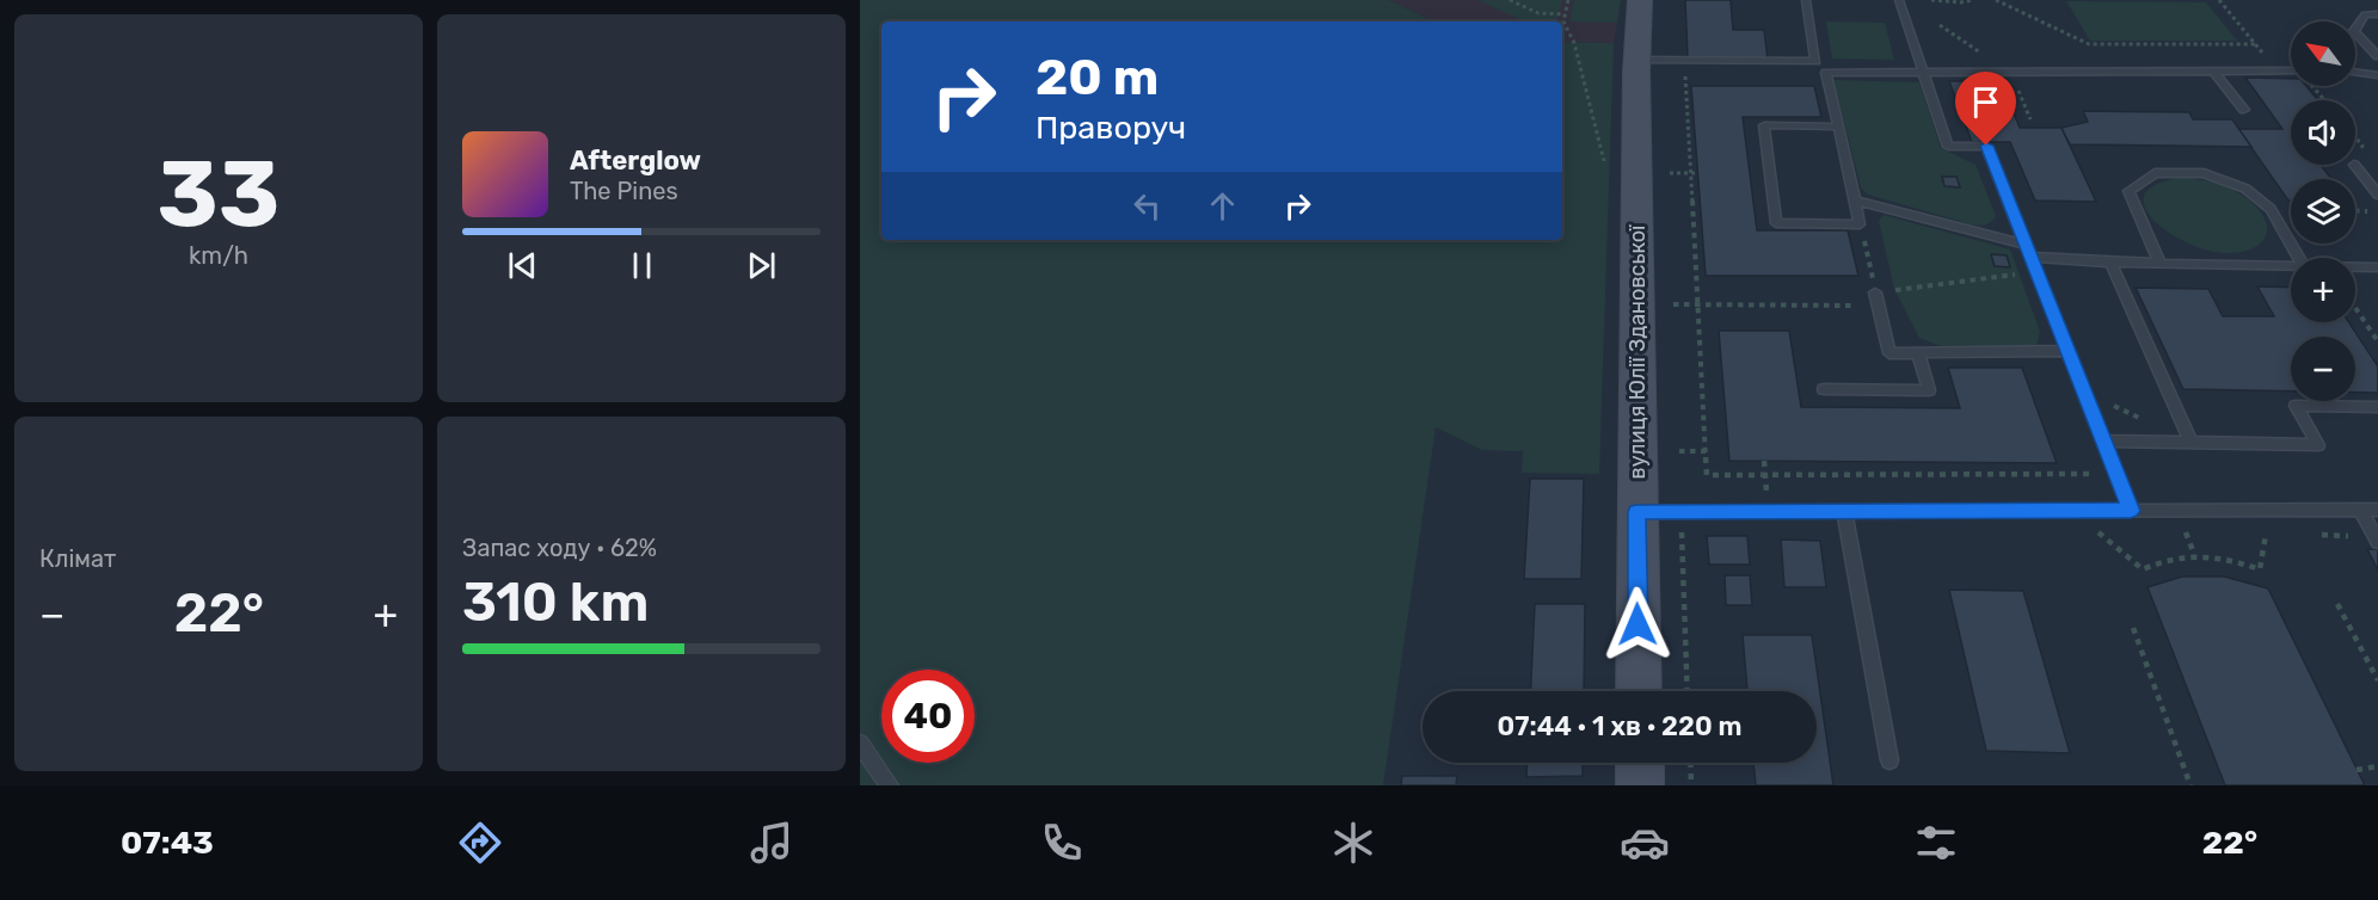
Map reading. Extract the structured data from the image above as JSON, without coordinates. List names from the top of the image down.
{
  "streets": {
    "street": ["вулиця Юлії Здановської"]
  },
  "north": "top left",
  "page": {
    "tile": [
      ["33", "km/h"],
      "Клімат",
      ["Запас ходу · 62%", "310 km"]
    ],
    "map_buttons": ["+", "−"],
    "turn": ["20 m", "Праворуч"],
    "song": ["Afterglow", "The Pines"],
    "heat": ["−", "22°", "+"],
    "limit": "40",
    "trip": "07:44 · 1 хв · 220 m",
    "tabs": ["07:43", "22°"]
  }
}
